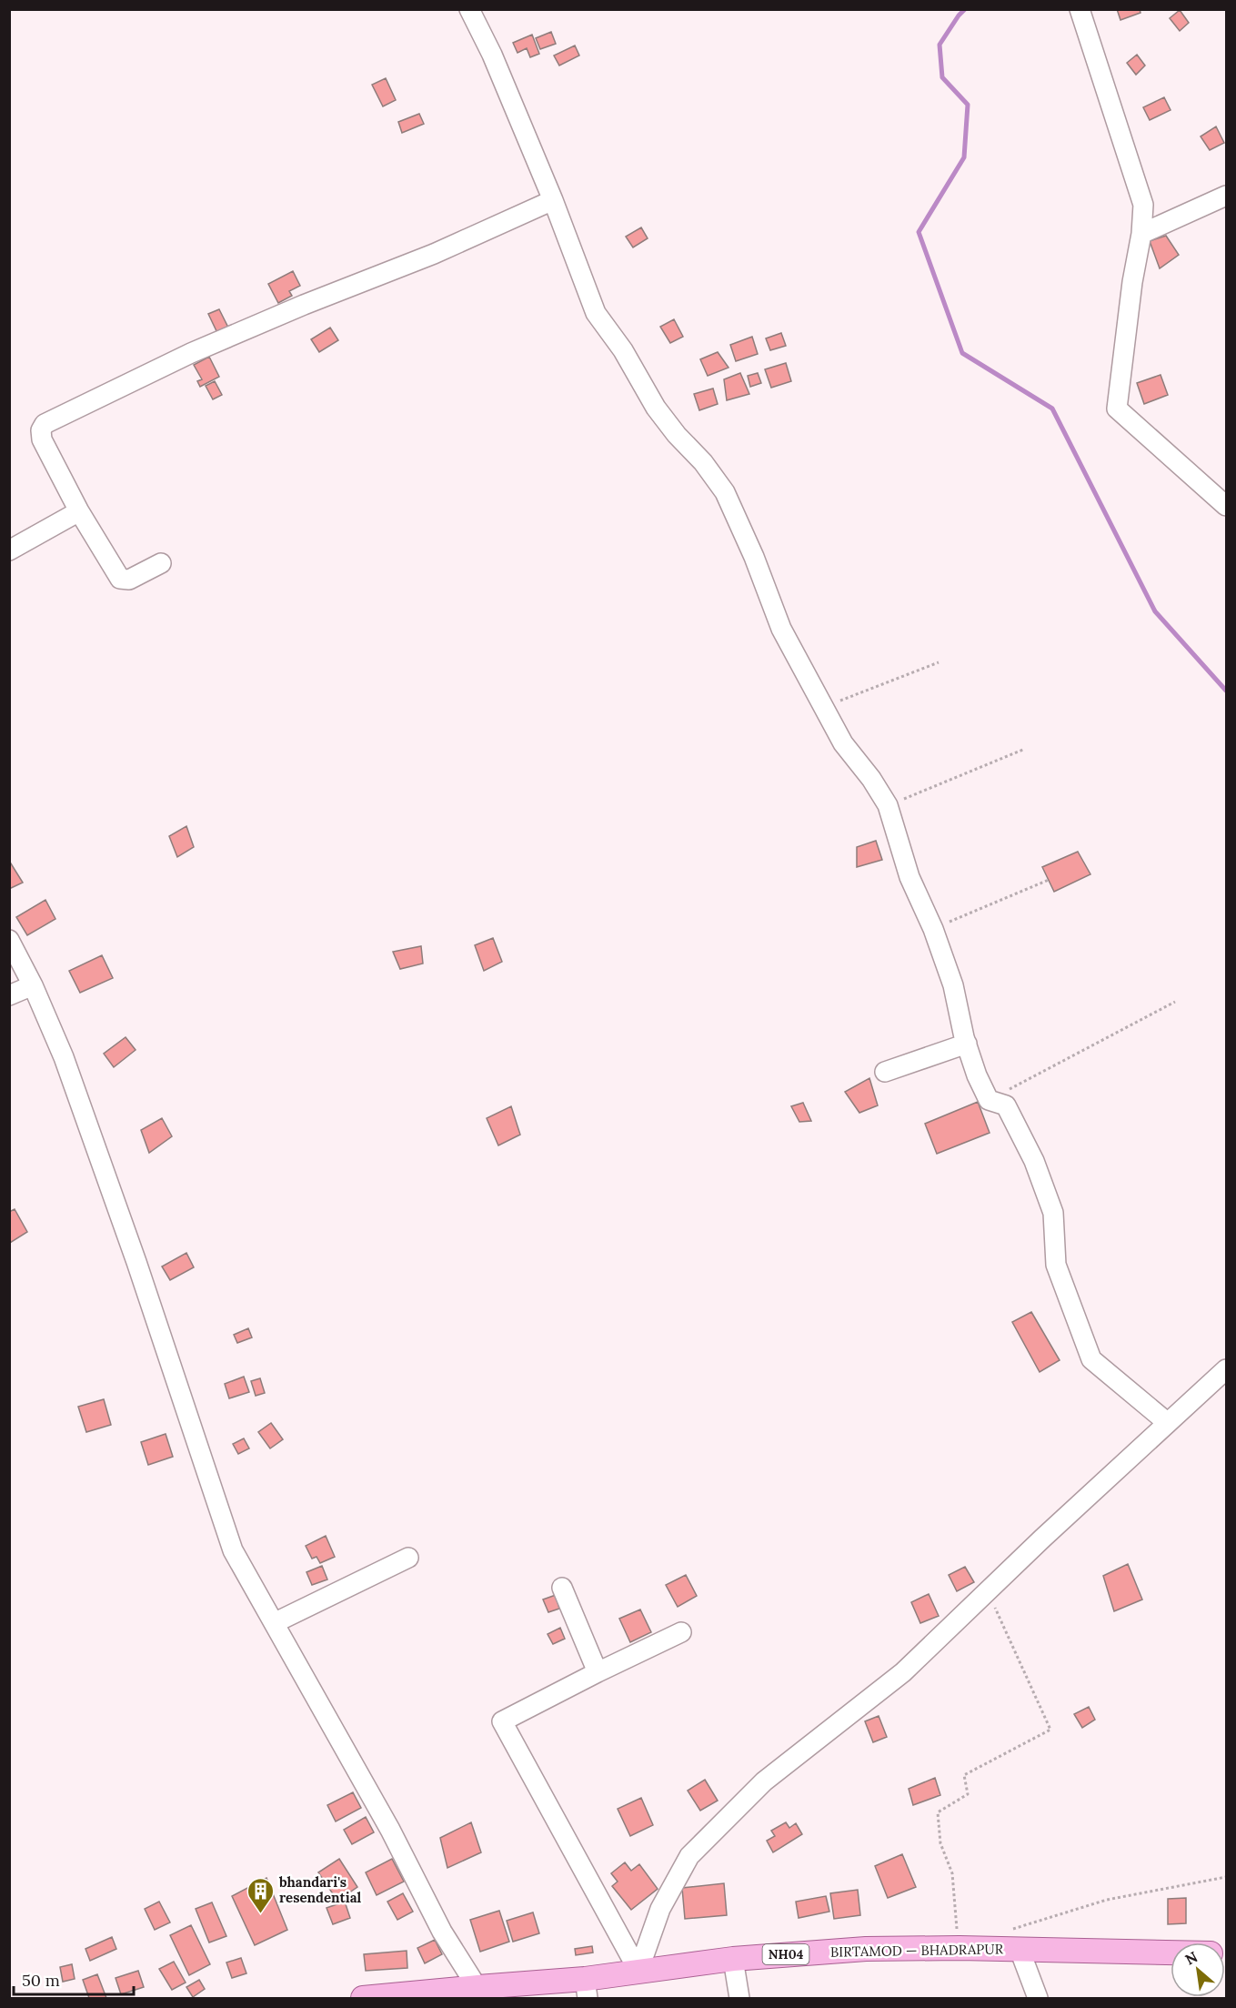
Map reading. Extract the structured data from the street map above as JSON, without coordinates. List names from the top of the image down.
{
  "streets": {
    "main road": ["BIRTAMOD — BHADRAPUR", "NH04"]
  },
  "places": {
    "building": ["bhandari's resendential"]
  },
  "scale_bar": "50 m",
  "north": "top left"
}
